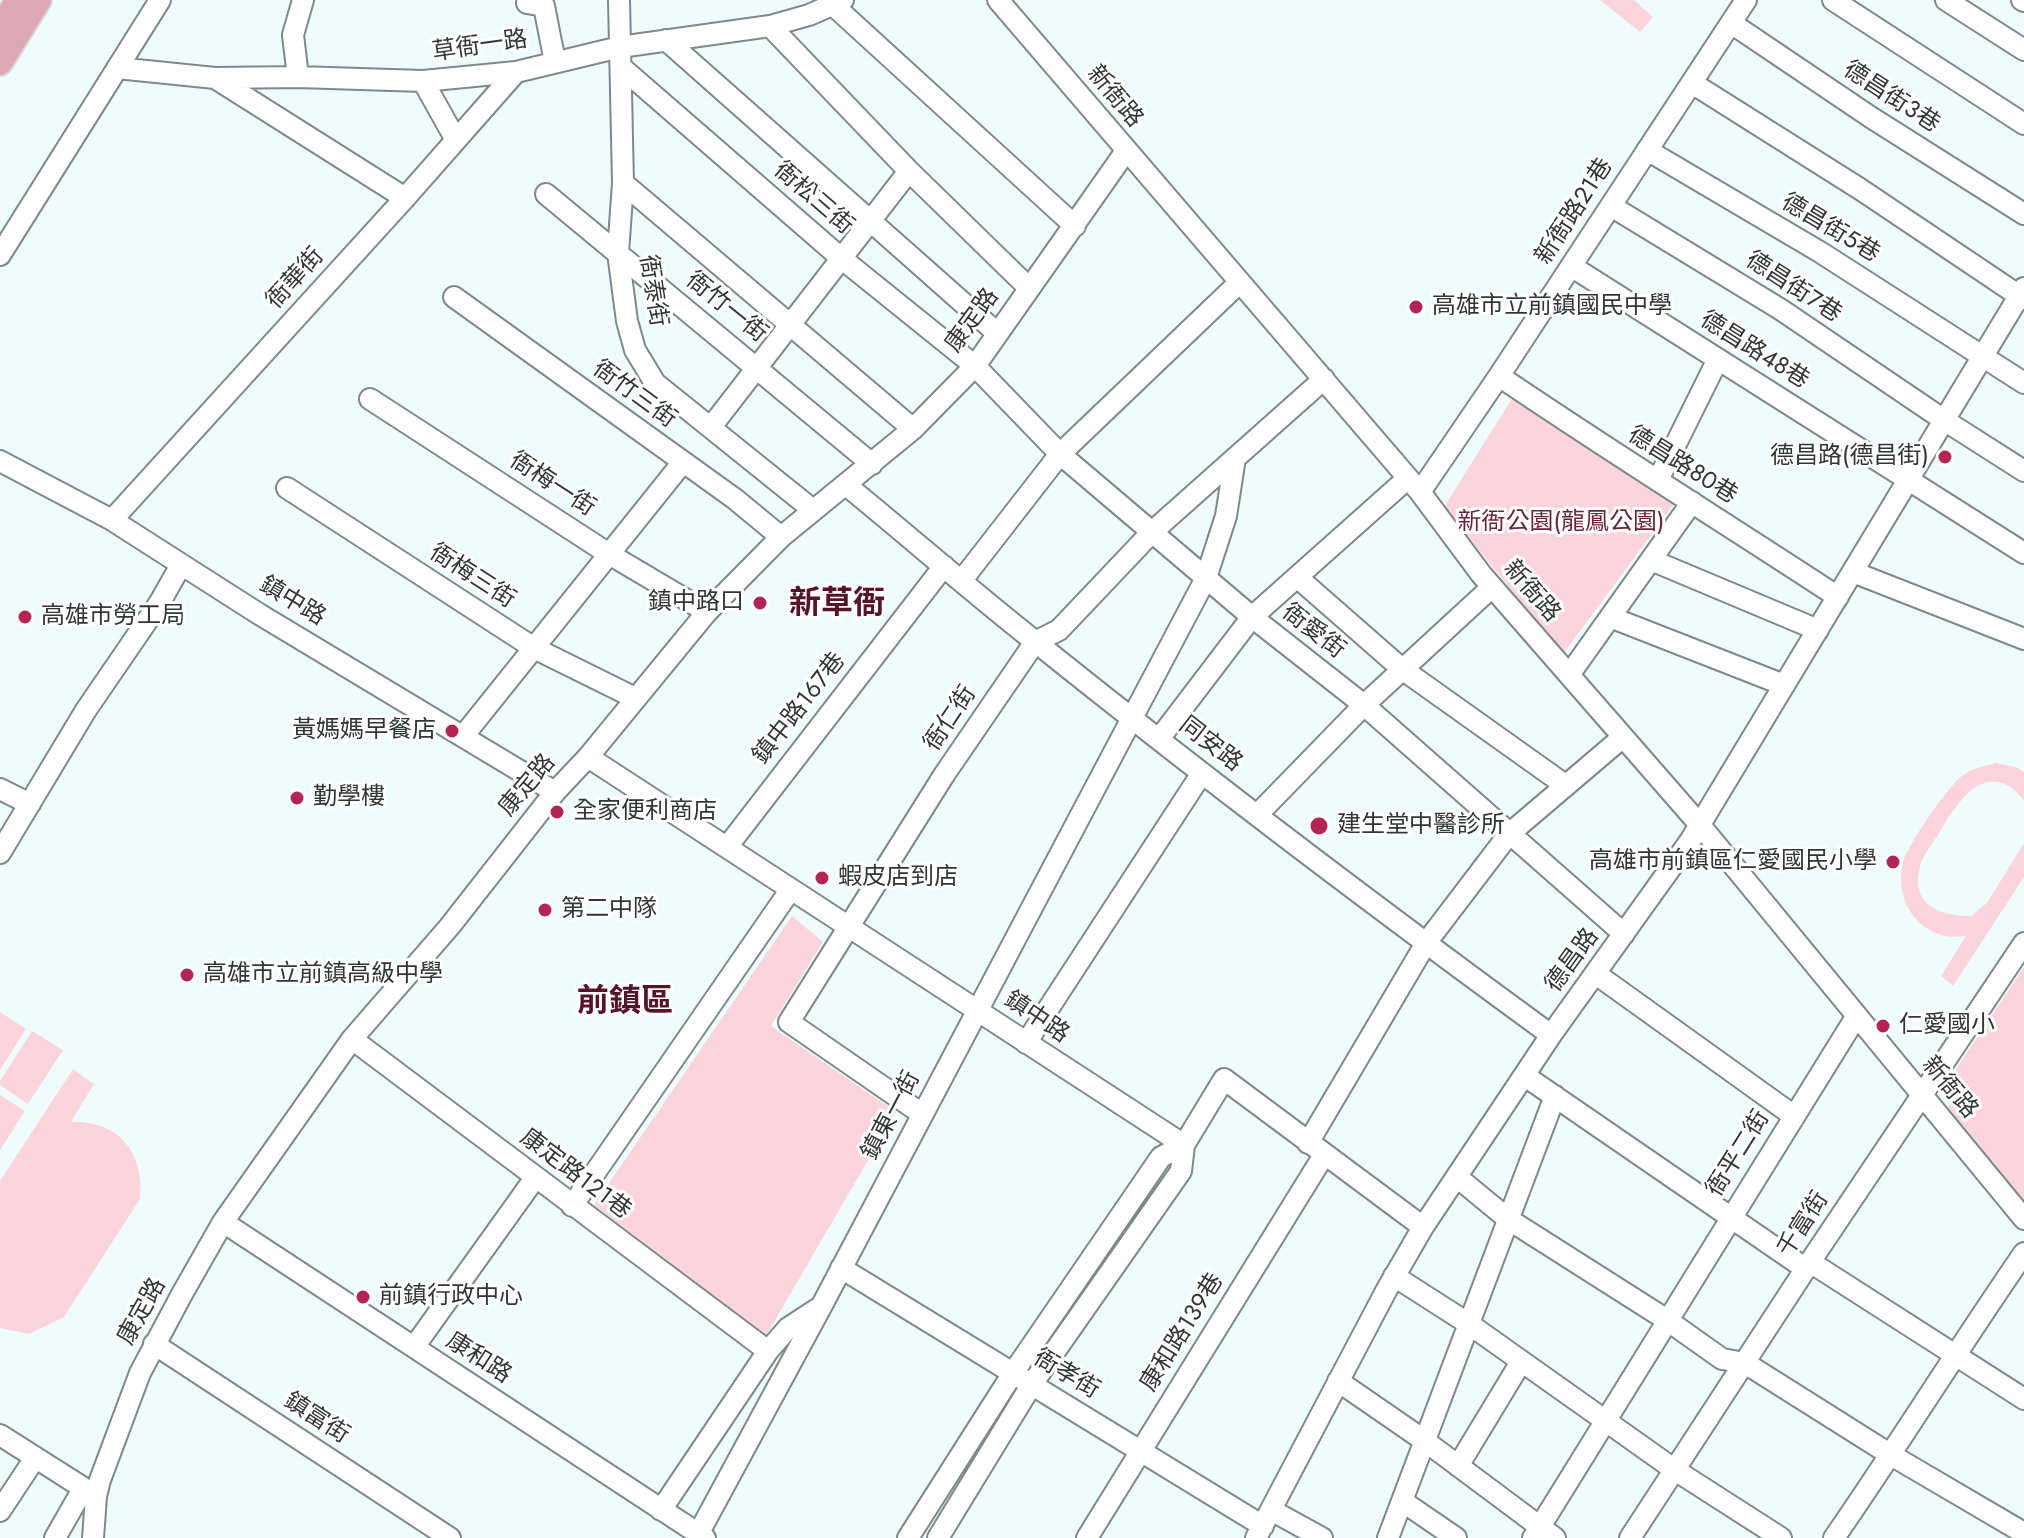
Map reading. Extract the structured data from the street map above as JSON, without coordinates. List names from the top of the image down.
{
  "streets": {
    "street": [
      "草衙一路",
      "新衙路",
      "德昌街3巷",
      "衙松三街",
      "新衙路21巷",
      "德昌街5巷",
      "衙華街",
      "德昌街7巷",
      "衙泰街",
      "衙竹一街",
      "康定路",
      "德昌路48巷",
      "衙竹三街",
      "德昌路80巷",
      "衙梅一街",
      "衙梅三街",
      "鎮中路",
      "衙愛街",
      "鎮中路167巷",
      "衙仁街",
      "同安路",
      "德昌路",
      "鎮東一街",
      "衙平二街",
      "康定路121巷",
      "千富街",
      "康和路139巷",
      "康和路",
      "衙孝街",
      "鎮富街"
    ]
  },
  "crossings": [
    ["草衙一路", "衙松三街"],
    ["草衙一路", "衙華街"],
    ["草衙一路", "衙泰街"],
    ["新衙路", "新衙路21巷"],
    ["新衙路", "康定路"],
    ["新衙路", "衙仁街"],
    ["新衙路", "德昌路"],
    ["新衙路", "衙平二街"],
    ["新衙路", "千富街"],
    ["新衙路", "康和路139巷"],
    ["德昌街3巷", "新衙路21巷"],
    ["衙松三街", "衙泰街"],
    ["衙松三街", "康定路"],
    ["衙松三街", "衙愛街"],
    ["新衙路21巷", "德昌街5巷"],
    ["新衙路21巷", "德昌街7巷"],
    ["新衙路21巷", "德昌路48巷"],
    ["新衙路21巷", "德昌路80巷"],
    ["新衙路21巷", "衙愛街"],
    ["新衙路21巷", "同安路"],
    ["德昌街5巷", "德昌路"],
    ["衙華街", "鎮中路"],
    ["德昌街7巷", "德昌路"],
    ["衙泰街", "衙竹一街"],
    ["衙泰街", "康定路"],
    ["衙竹一街", "康定路"],
    ["康定路", "衙竹三街"],
    ["康定路", "衙梅一街"],
    ["康定路", "衙梅三街"],
    ["康定路", "鎮中路"],
    ["康定路", "衙愛街"],
    ["康定路", "同安路"],
    ["康定路", "康定路121巷"],
    ["康定路", "康和路"],
    ["康定路", "鎮富街"],
    ["德昌路48巷", "德昌路"],
    ["德昌路80巷", "德昌路"],
    ["鎮中路", "鎮中路167巷"],
    ["鎮中路", "衙仁街"],
    ["鎮中路", "鎮東一街"],
    ["衙愛街", "衙仁街"],
    ["衙愛街", "德昌路"],
    ["衙愛街", "鎮東一街"],
    ["衙愛街", "康和路139巷"],
    ["鎮中路167巷", "同安路"],
    ["衙仁街", "同安路"],
    ["衙仁街", "鎮東一街"],
    ["同安路", "德昌路"],
    ["同安路", "鎮東一街"],
    ["同安路", "康和路139巷"],
    ["德昌路", "衙孝街"],
    ["鎮東一街", "康和路"],
    ["鎮東一街", "衙孝街"],
    ["康和路139巷", "衙孝街"]
  ],
  "districts": ["新草衙", "前鎮區"],
  "parks": ["新衙公園(龍鳳公園)"],
  "places": [
    "高雄市立前鎮國民中學",
    "德昌路(德昌街)",
    "鎮中路口",
    "高雄市勞工局",
    "黃媽媽早餐店",
    "勤學樓",
    "全家便利商店",
    "建生堂中醫診所",
    "高雄市前鎮區仁愛國民小學",
    "蝦皮店到店",
    "第二中隊",
    "高雄市立前鎮高級中學",
    "仁愛國小",
    "前鎮行政中心"
  ]
}
